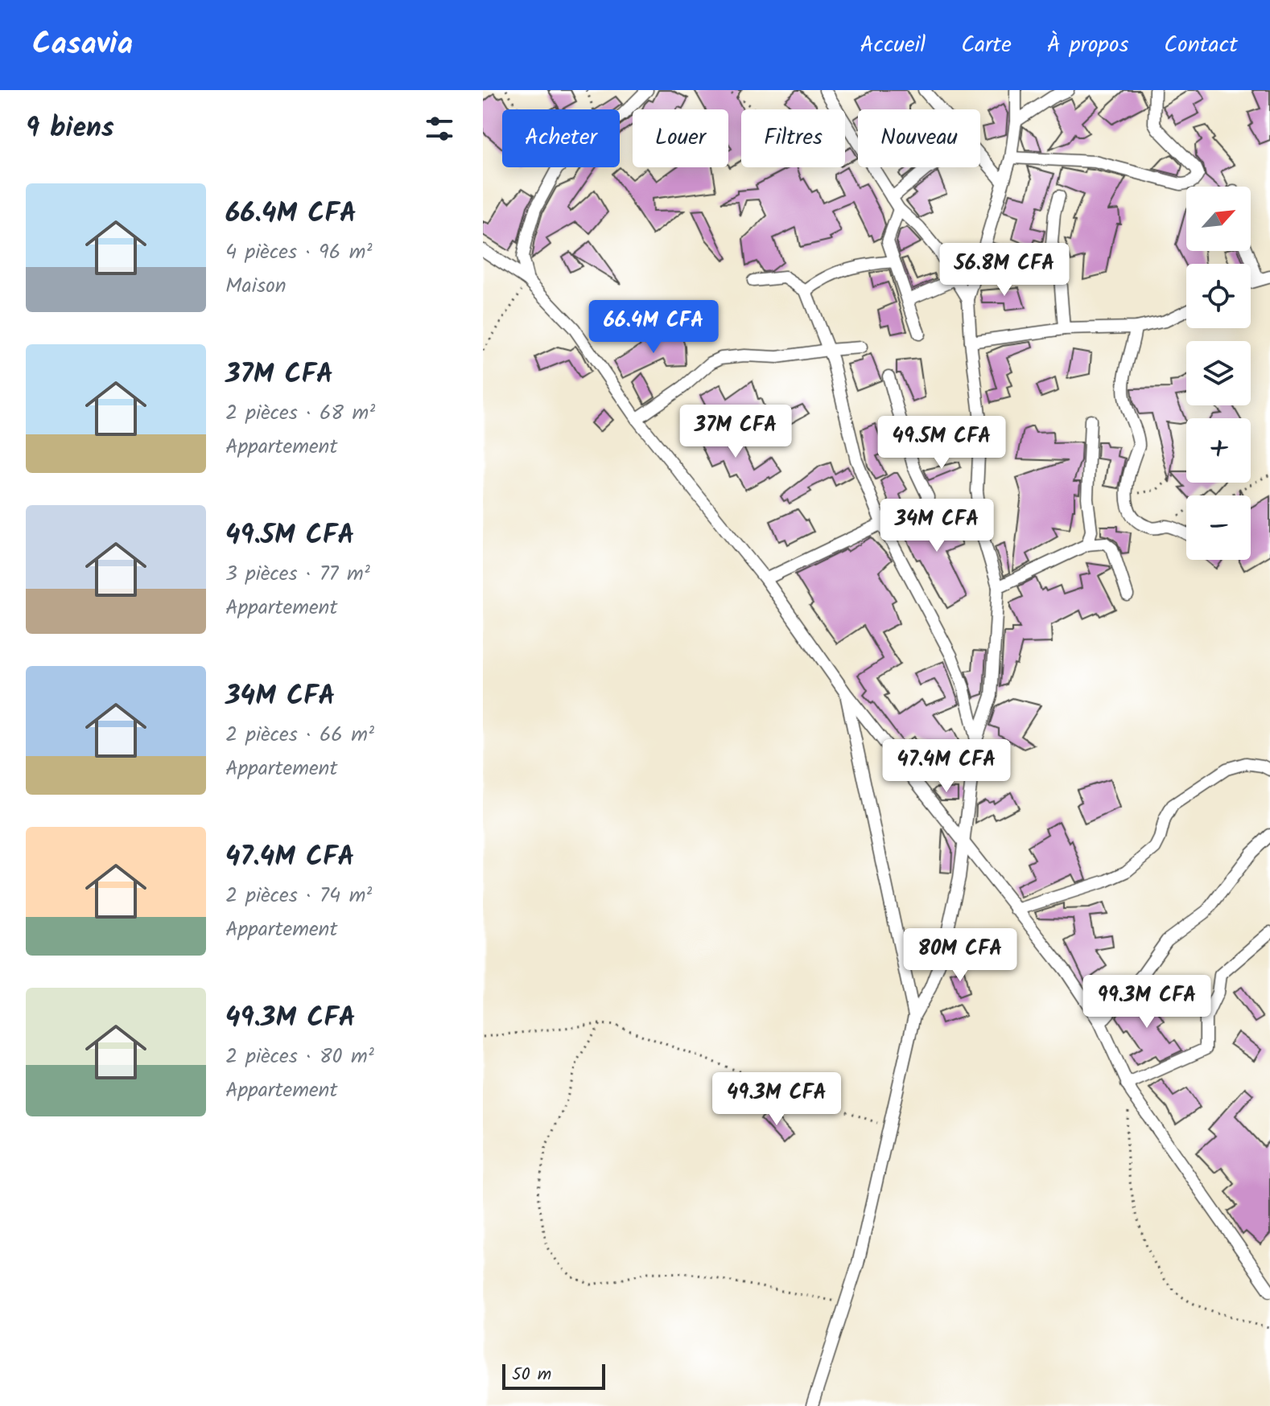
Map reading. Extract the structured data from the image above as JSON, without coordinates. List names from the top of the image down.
{
  "scale_bar": "50 m",
  "north": "top right",
  "page": {
    "header": "Casavia",
    "nav": [
      "Accueil",
      "Carte",
      "À propos",
      "Contact"
    ],
    "heading": "9 biens",
    "chip": [
      "Acheter",
      "Louer",
      "Filtres",
      "Nouveau"
    ],
    "list": [
      {
        "name": "66.4M CFA",
        "note": "4 pièces · 96 m² · Maison"
      },
      {
        "name": "37M CFA",
        "note": "2 pièces · 68 m² · Appartement"
      },
      {
        "name": "49.5M CFA",
        "note": "3 pièces · 77 m² · Appartement"
      },
      {
        "name": "34M CFA",
        "note": "2 pièces · 66 m² · Appartement"
      },
      {
        "name": "47.4M CFA",
        "note": "2 pièces · 74 m² · Appartement"
      },
      {
        "name": "49.3M CFA",
        "note": "2 pièces · 80 m² · Appartement"
      }
    ],
    "map_buttons": ["+", "−"],
    "price": [
      "56.8M CFA",
      "66.4M CFA",
      "37M CFA",
      "49.5M CFA",
      "34M CFA",
      "47.4M CFA",
      "80M CFA",
      "99.3M CFA",
      "49.3M CFA"
    ],
    "scale": "50 m"
  }
}
